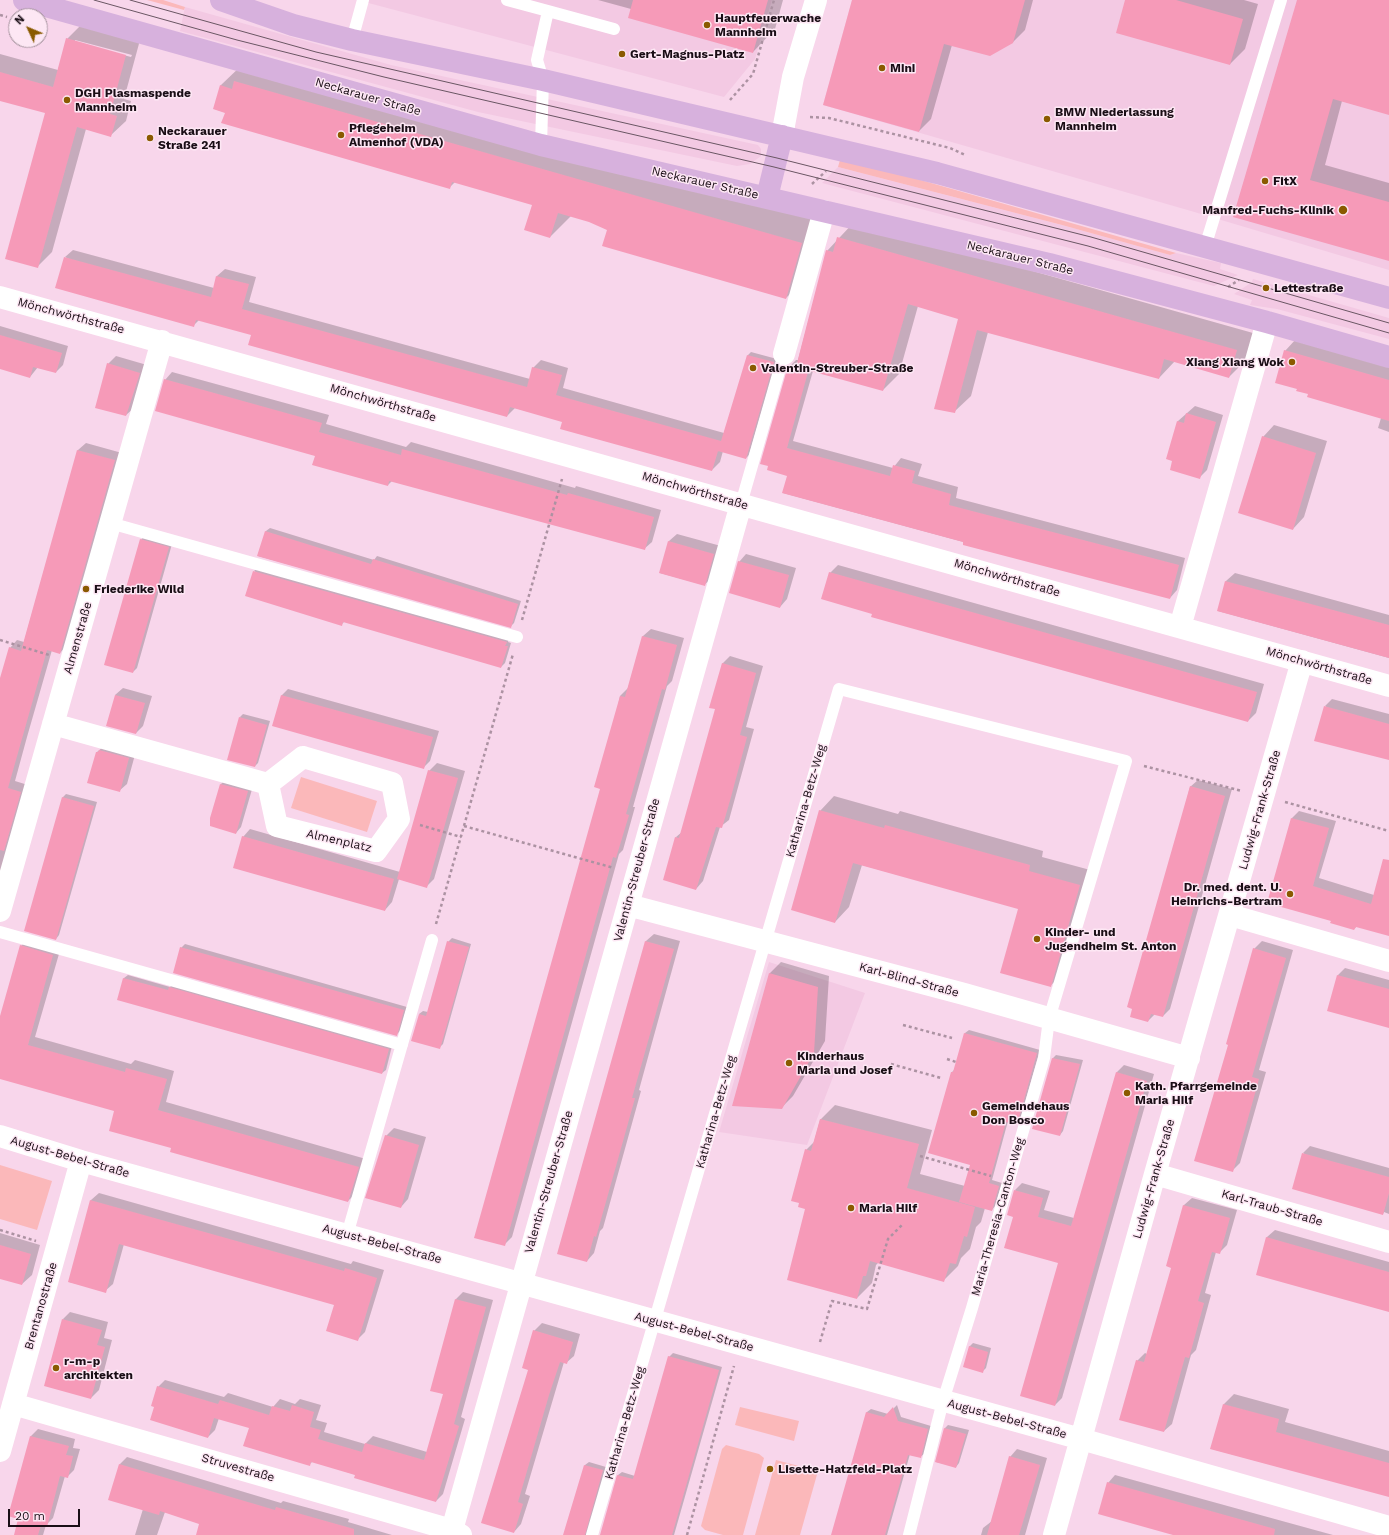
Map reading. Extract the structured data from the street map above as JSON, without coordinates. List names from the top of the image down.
{
  "streets": {
    "main road": ["Neckarauer Straße"],
    "street": [
      "Mönchwörthstraße",
      "Almenstraße",
      "Ludwig-Frank-Straße",
      "Almenplatz",
      "Valentin-Streuber-Straße",
      "Karl-Blind-Straße",
      "August-Bebel-Straße",
      "Karl-Traub-Straße",
      "Brentanostraße",
      "Struvestraße"
    ],
    "lane": ["Katharina-Betz-Weg", "Maria-Theresia-Canton-Weg"]
  },
  "crossings": [
    ["Neckarauer Straße", "Valentin-Streuber-Straße"],
    ["Mönchwörthstraße", "Almenstraße"],
    ["Mönchwörthstraße", "Ludwig-Frank-Straße"],
    ["Mönchwörthstraße", "Valentin-Streuber-Straße"],
    ["Katharina-Betz-Weg", "Karl-Blind-Straße"],
    ["Katharina-Betz-Weg", "August-Bebel-Straße"],
    ["Katharina-Betz-Weg", "Maria-Theresia-Canton-Weg"],
    ["Ludwig-Frank-Straße", "Karl-Blind-Straße"],
    ["Ludwig-Frank-Straße", "August-Bebel-Straße"],
    ["Ludwig-Frank-Straße", "Karl-Traub-Straße"],
    ["Valentin-Streuber-Straße", "Karl-Blind-Straße"],
    ["Valentin-Streuber-Straße", "August-Bebel-Straße"],
    ["Valentin-Streuber-Straße", "Struvestraße"],
    ["Karl-Blind-Straße", "Maria-Theresia-Canton-Weg"],
    ["August-Bebel-Straße", "Maria-Theresia-Canton-Weg"],
    ["August-Bebel-Straße", "Brentanostraße"],
    ["Brentanostraße", "Struvestraße"]
  ],
  "places": [
    "Hauptfeuerwache Mannheim",
    "Gert-Magnus-Platz",
    "Mini",
    "DGH Plasmaspende Mannheim",
    "BMW Niederlassung Mannheim",
    "Pflegeheim Almenhof (VDA)",
    "Neckarauer Straße 241",
    "FitX",
    "Manfred-Fuchs-Klinik",
    "Lettestraße",
    "Xiang Xiang Wok",
    "Valentin-Streuber-Straße",
    "Friederike Wild",
    "Dr. med. dent. U. Heinrichs-Bertram",
    "Kinder- und Jugendheim St. Anton",
    "Kinderhaus Maria und Josef",
    "Kath. Pfarrgemeinde Maria Hilf",
    "Gemeindehaus Don Bosco",
    "Maria Hilf",
    "r-m-p architekten",
    "Lisette-Hatzfeld-Platz"
  ],
  "scale_bar": "20 m",
  "north": "top left"
}
